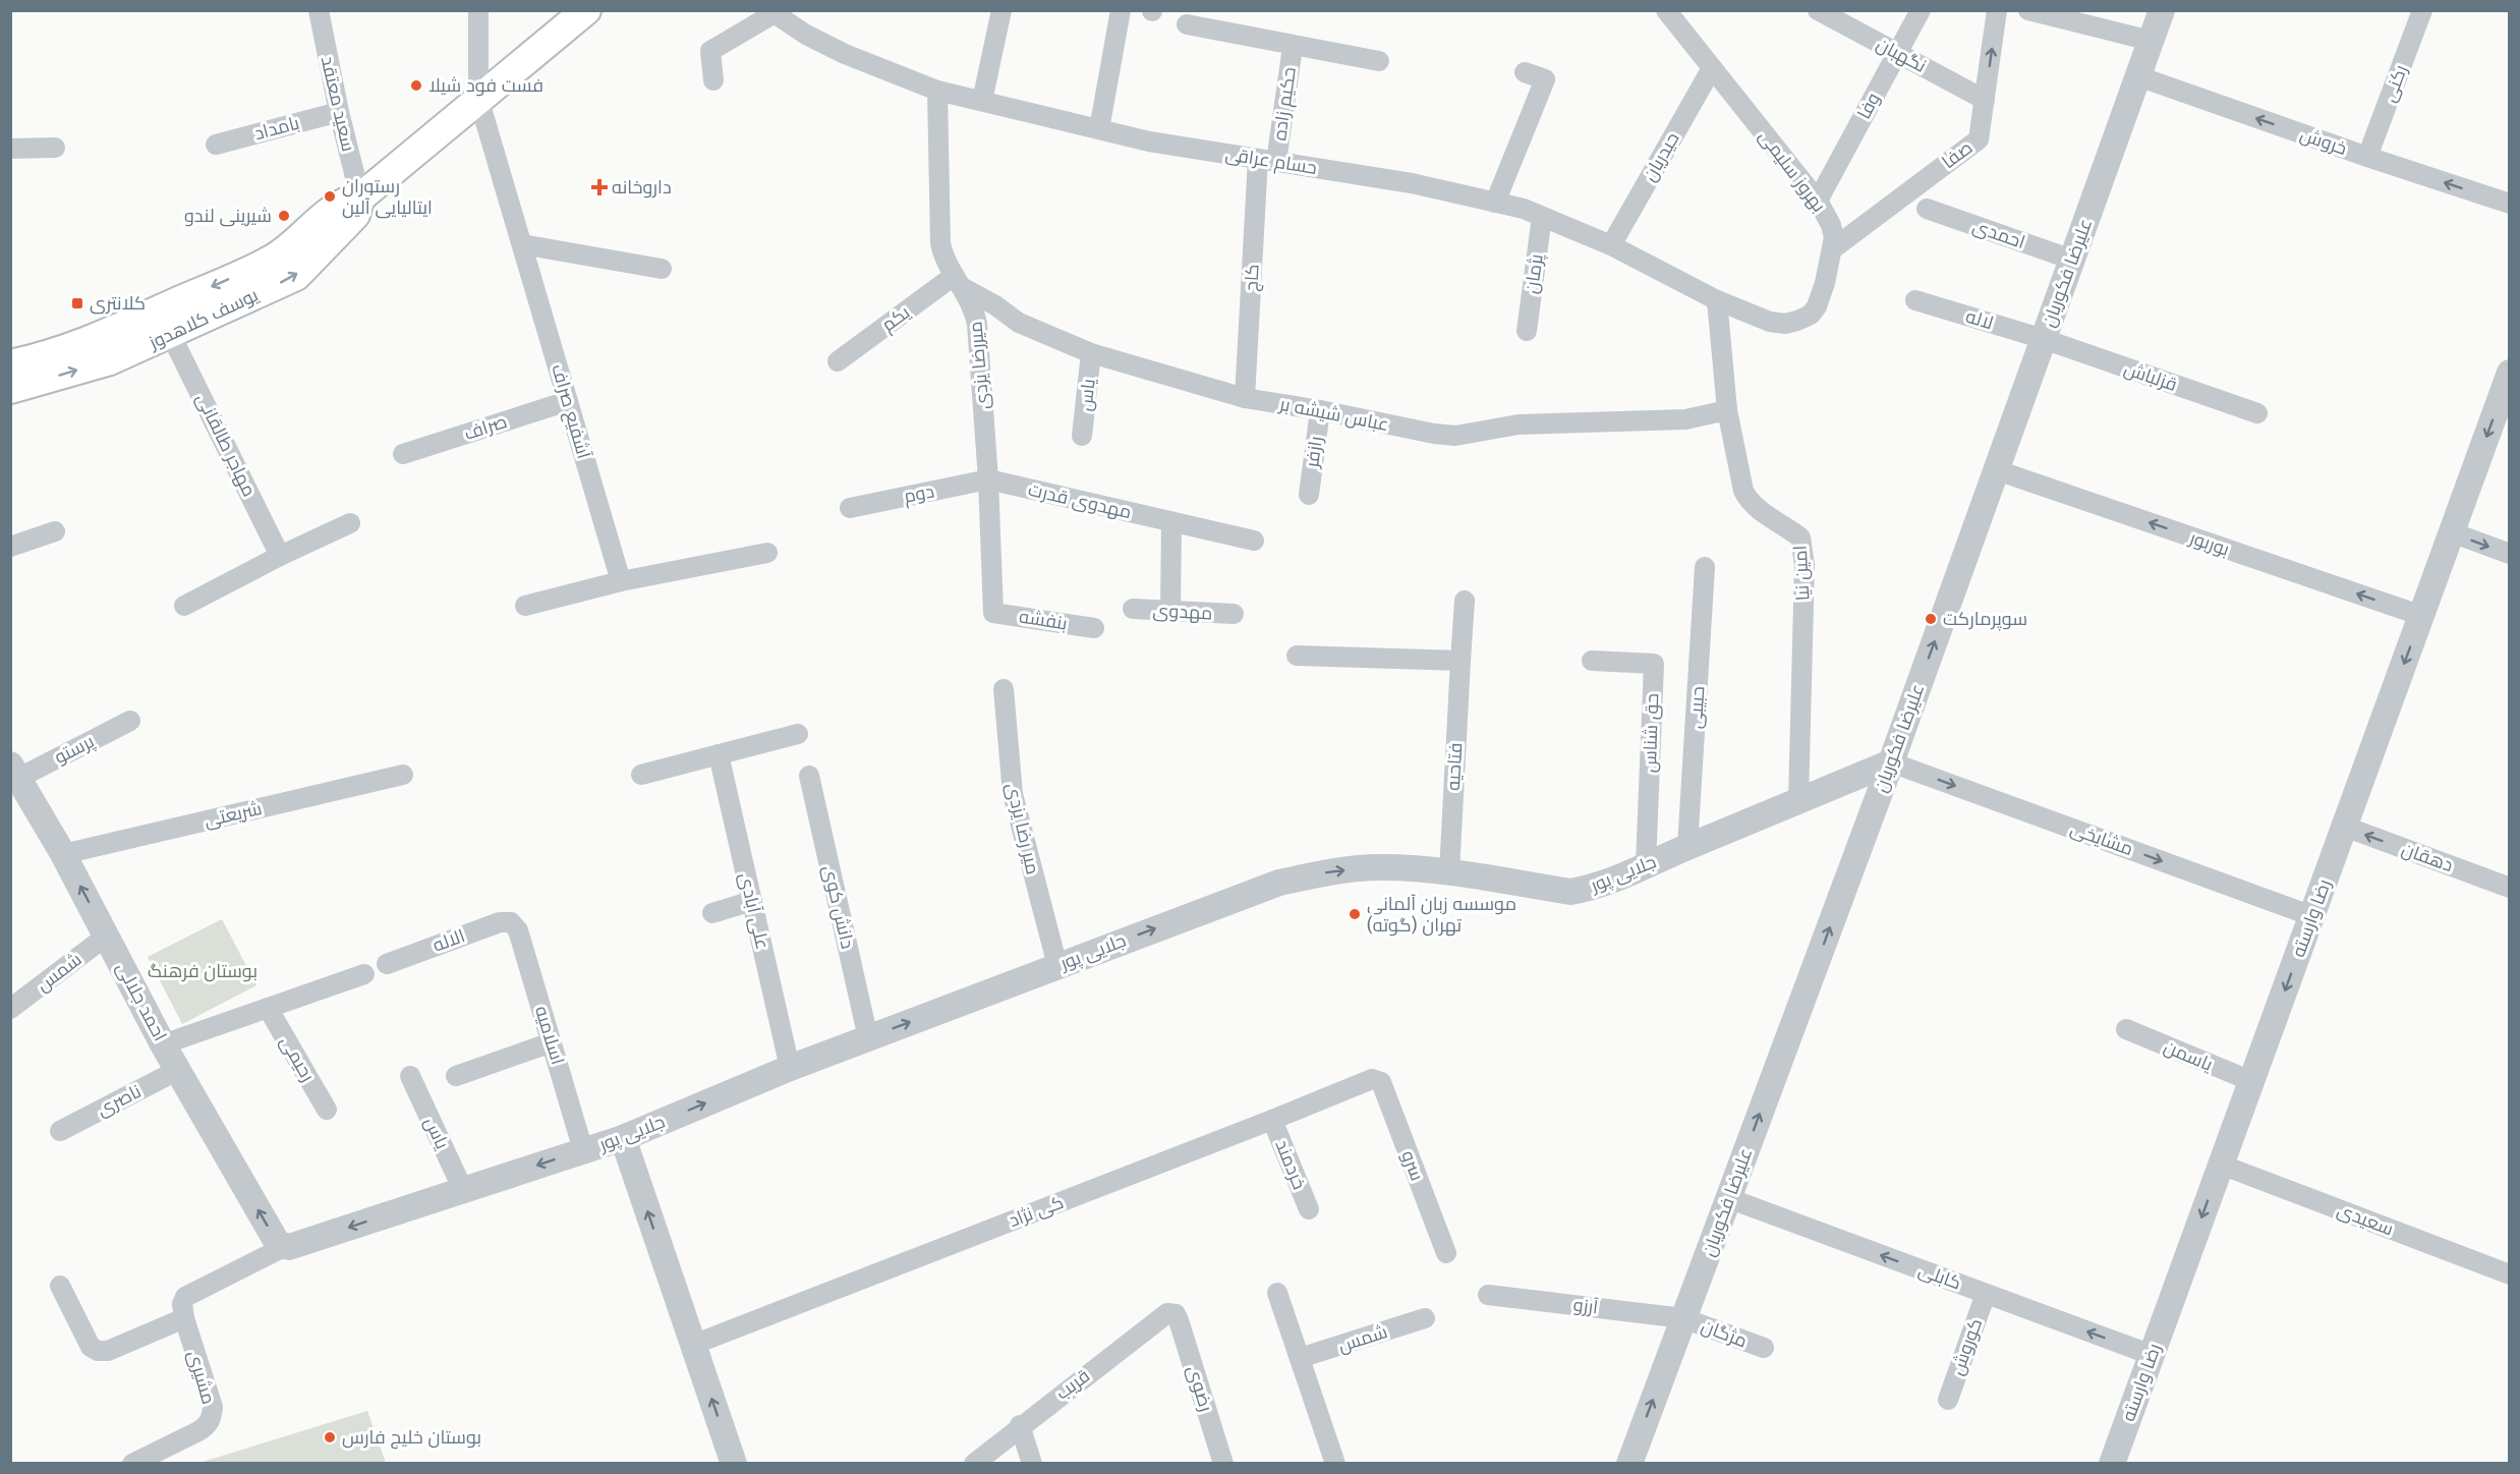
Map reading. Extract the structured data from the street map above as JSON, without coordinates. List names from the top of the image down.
{
  "streets": {
    "main road": ["یوسف کلاهدوز"],
    "street": [
      "نگهبان",
      "رکنی",
      "سعید معتقد",
      "حکیم زاده",
      "وفا",
      "بامداد",
      "خروش",
      "صفا",
      "حیدریان",
      "حسام عراقی",
      "بهروز سلیمی",
      "احمدی",
      "علیرضا فکوریان",
      "پژمان",
      "کاج",
      "یکم",
      "لاله",
      "میررضا یزدی",
      "قزلباش",
      "یاس",
      "آشفیع صراف",
      "عباس شیشه بر",
      "صراف",
      "مهاجر طالقانی",
      "رازفر",
      "دوم",
      "مهدوی قدرت",
      "بوربور",
      "امین نیا",
      "مهدوی",
      "بنفشه",
      "حبیبی",
      "حق شناس",
      "پرستو",
      "فتاحیه",
      "شریعتی",
      "میر رضا یزدی",
      "مشایخی",
      "دهقان",
      "جلایی پور",
      "دانش کوی",
      "علی آبادی",
      "رضا وارسته",
      "الاله",
      "شمس",
      "احمد جلالی",
      "اسلامیه",
      "یاسمن",
      "رحیمی",
      "ناصری",
      "خردمند",
      "سرو",
      "کی نژاد",
      "سعیدی",
      "کابلی",
      "آرزو",
      "مژگان",
      "کوروش",
      "مشیری",
      "قریب",
      "رضوی"
    ]
  },
  "crossings": [
    ["نگهبان", "وفا"],
    ["نگهبان", "صفا"],
    ["رکنی", "خروش"],
    ["سعید معتقد", "بامداد"],
    ["سعید معتقد", "یوسف کلاهدوز"],
    ["حکیم زاده", "حسام عراقی"],
    ["حکیم زاده", "کاج"],
    ["وفا", "بهروز سلیمی"],
    ["خروش", "علیرضا فکوریان"],
    ["صفا", "بهروز سلیمی"],
    ["حیدریان", "حسام عراقی"],
    ["حیدریان", "بهروز سلیمی"],
    ["حسام عراقی", "بهروز سلیمی"],
    ["حسام عراقی", "پژمان"],
    ["حسام عراقی", "کاج"],
    ["حسام عراقی", "میررضا یزدی"],
    ["حسام عراقی", "امین نیا"],
    ["احمدی", "علیرضا فکوریان"],
    ["علیرضا فکوریان", "لاله"],
    ["علیرضا فکوریان", "قزلباش"],
    ["علیرضا فکوریان", "بوربور"],
    ["علیرضا فکوریان", "مشایخی"],
    ["علیرضا فکوریان", "جلایی پور"],
    ["علیرضا فکوریان", "کابلی"],
    ["علیرضا فکوریان", "آرزو"],
    ["علیرضا فکوریان", "مژگان"],
    ["کاج", "عباس شیشه بر"],
    ["یوسف کلاهدوز", "آشفیع صراف"],
    ["یوسف کلاهدوز", "مهاجر طالقانی"],
    ["یکم", "میررضا یزدی"],
    ["یکم", "عباس شیشه بر"],
    ["لاله", "قزلباش"],
    ["میررضا یزدی", "عباس شیشه بر"],
    ["میررضا یزدی", "دوم"],
    ["میررضا یزدی", "مهدوی قدرت"],
    ["میررضا یزدی", "بنفشه"],
    ["یاس", "عباس شیشه بر"],
    ["یاس", "جلایی پور"],
    ["آشفیع صراف", "صراف"],
    ["عباس شیشه بر", "رازفر"],
    ["عباس شیشه بر", "امین نیا"],
    ["دوم", "مهدوی قدرت"],
    ["بوربور", "رضا وارسته"],
    ["امین نیا", "جلایی پور"],
    ["حبیبی", "جلایی پور"],
    ["حق شناس", "جلایی پور"],
    ["پرستو", "احمد جلالی"],
    ["فتاحیه", "جلایی پور"],
    ["شریعتی", "احمد جلالی"],
    ["میر رضا یزدی", "جلایی پور"],
    ["مشایخی", "جلایی پور"],
    ["مشایخی", "رضا وارسته"],
    ["دهقان", "رضا وارسته"],
    ["جلایی پور", "دانش کوی"],
    ["جلایی پور", "علی آبادی"],
    ["جلایی پور", "احمد جلالی"],
    ["جلایی پور", "اسلامیه"],
    ["رضا وارسته", "یاسمن"],
    ["رضا وارسته", "سعیدی"],
    ["رضا وارسته", "کابلی"],
    ["الاله", "اسلامیه"],
    ["شمس", "احمد جلالی"],
    ["احمد جلالی", "ناصری"],
    ["خردمند", "کی نژاد"],
    ["سرو", "کی نژاد"],
    ["کابلی", "کوروش"],
    ["آرزو", "مژگان"],
    ["قریب", "رضوی"]
  ],
  "one_way": [
    "خروش",
    "علیرضا فکوریان",
    "بوربور",
    "مشایخی",
    "دهقان",
    "رضا وارسته",
    "احمد جلالی",
    "کابلی"
  ],
  "parks": ["بوستان فرهنگ"],
  "places": {
    "other": [
      "فست فود شیلا",
      "رستوران ایتالیایی آلین",
      "شیرینی لندو",
      "سوپرمارکت",
      "موسسه زبان آلمانی تهران (گوته)",
      "بوستان خلیج فارس"
    ],
    "health": ["داروخانه"],
    "transit": ["کلانتری"]
  }
}
